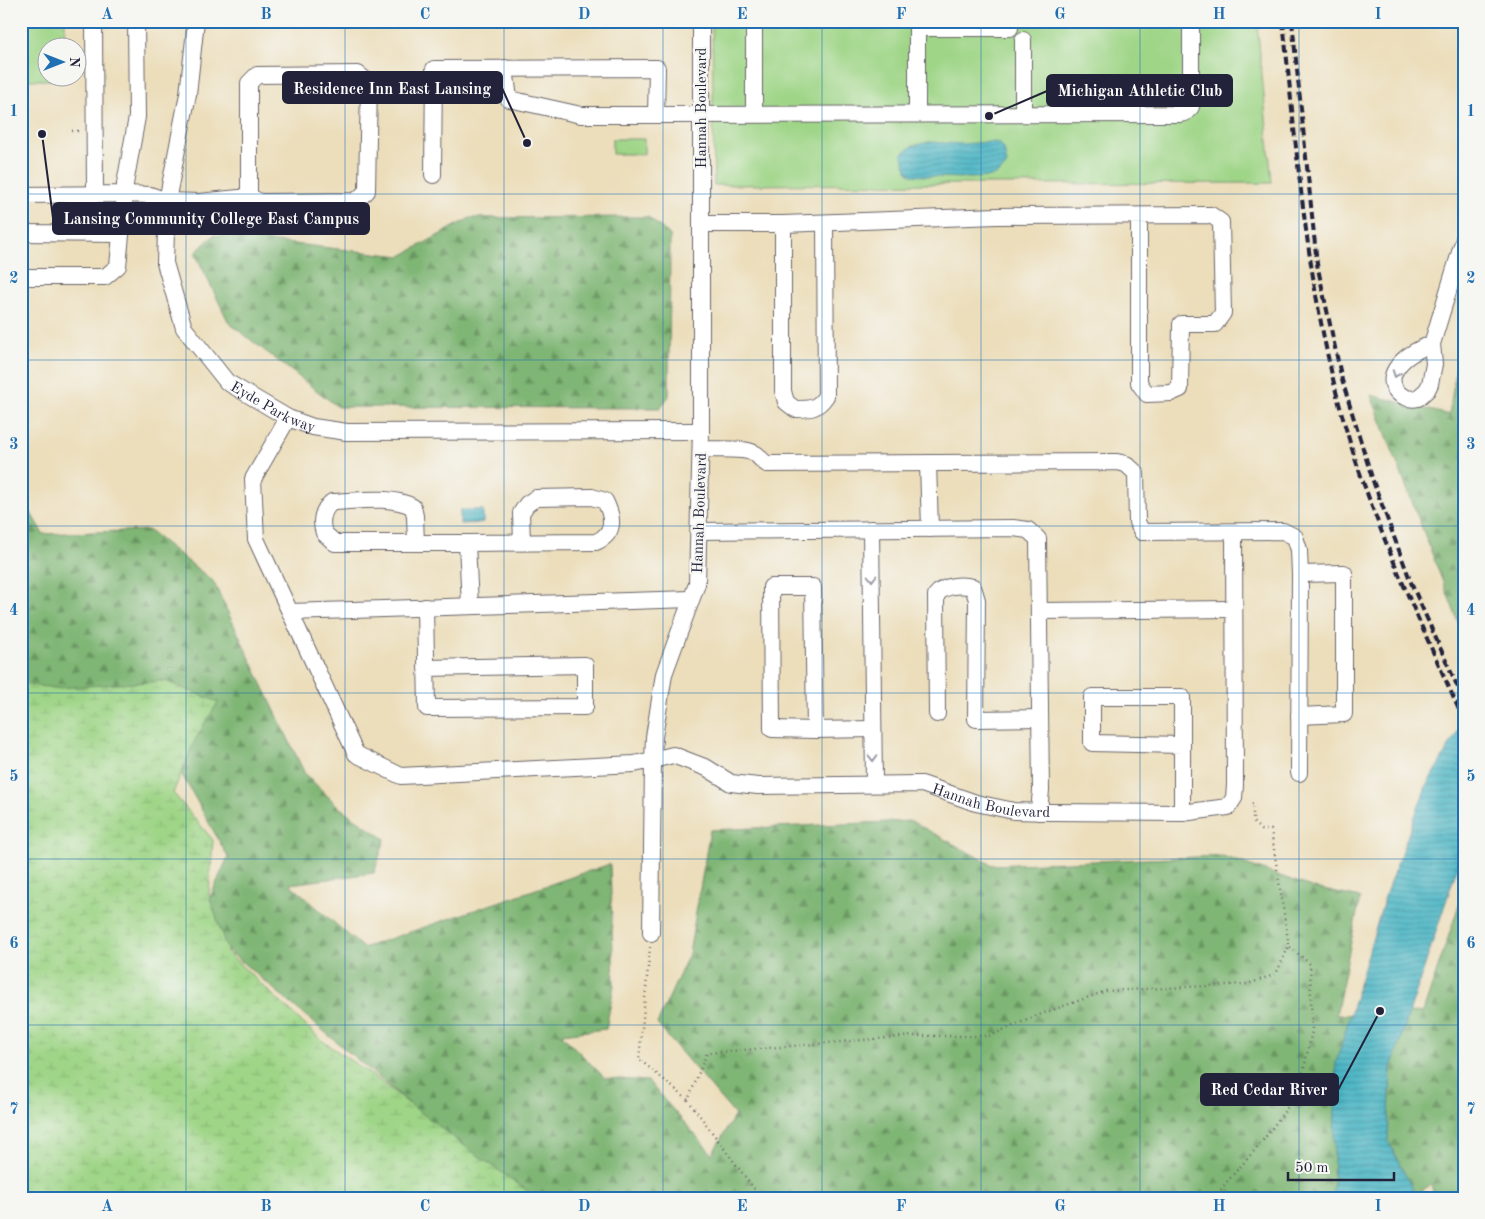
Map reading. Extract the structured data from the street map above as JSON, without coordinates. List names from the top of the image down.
{
  "streets": {
    "street": ["Hannah Boulevard", "Eyde Parkway"]
  },
  "crossings": [
    ["Hannah Boulevard", "Eyde Parkway"]
  ],
  "places": [
    "Michigan Athletic Club",
    "Lansing Community College East Campus",
    "Residence Inn East Lansing",
    "Red Cedar River"
  ],
  "scale_bar": "50 m",
  "north": "right",
  "grid": {
    "columns": [
      "A",
      "B",
      "C",
      "D",
      "E",
      "F",
      "G",
      "H",
      "I"
    ],
    "rows": [
      "1",
      "2",
      "3",
      "4",
      "5",
      "6",
      "7"
    ]
  }
}
